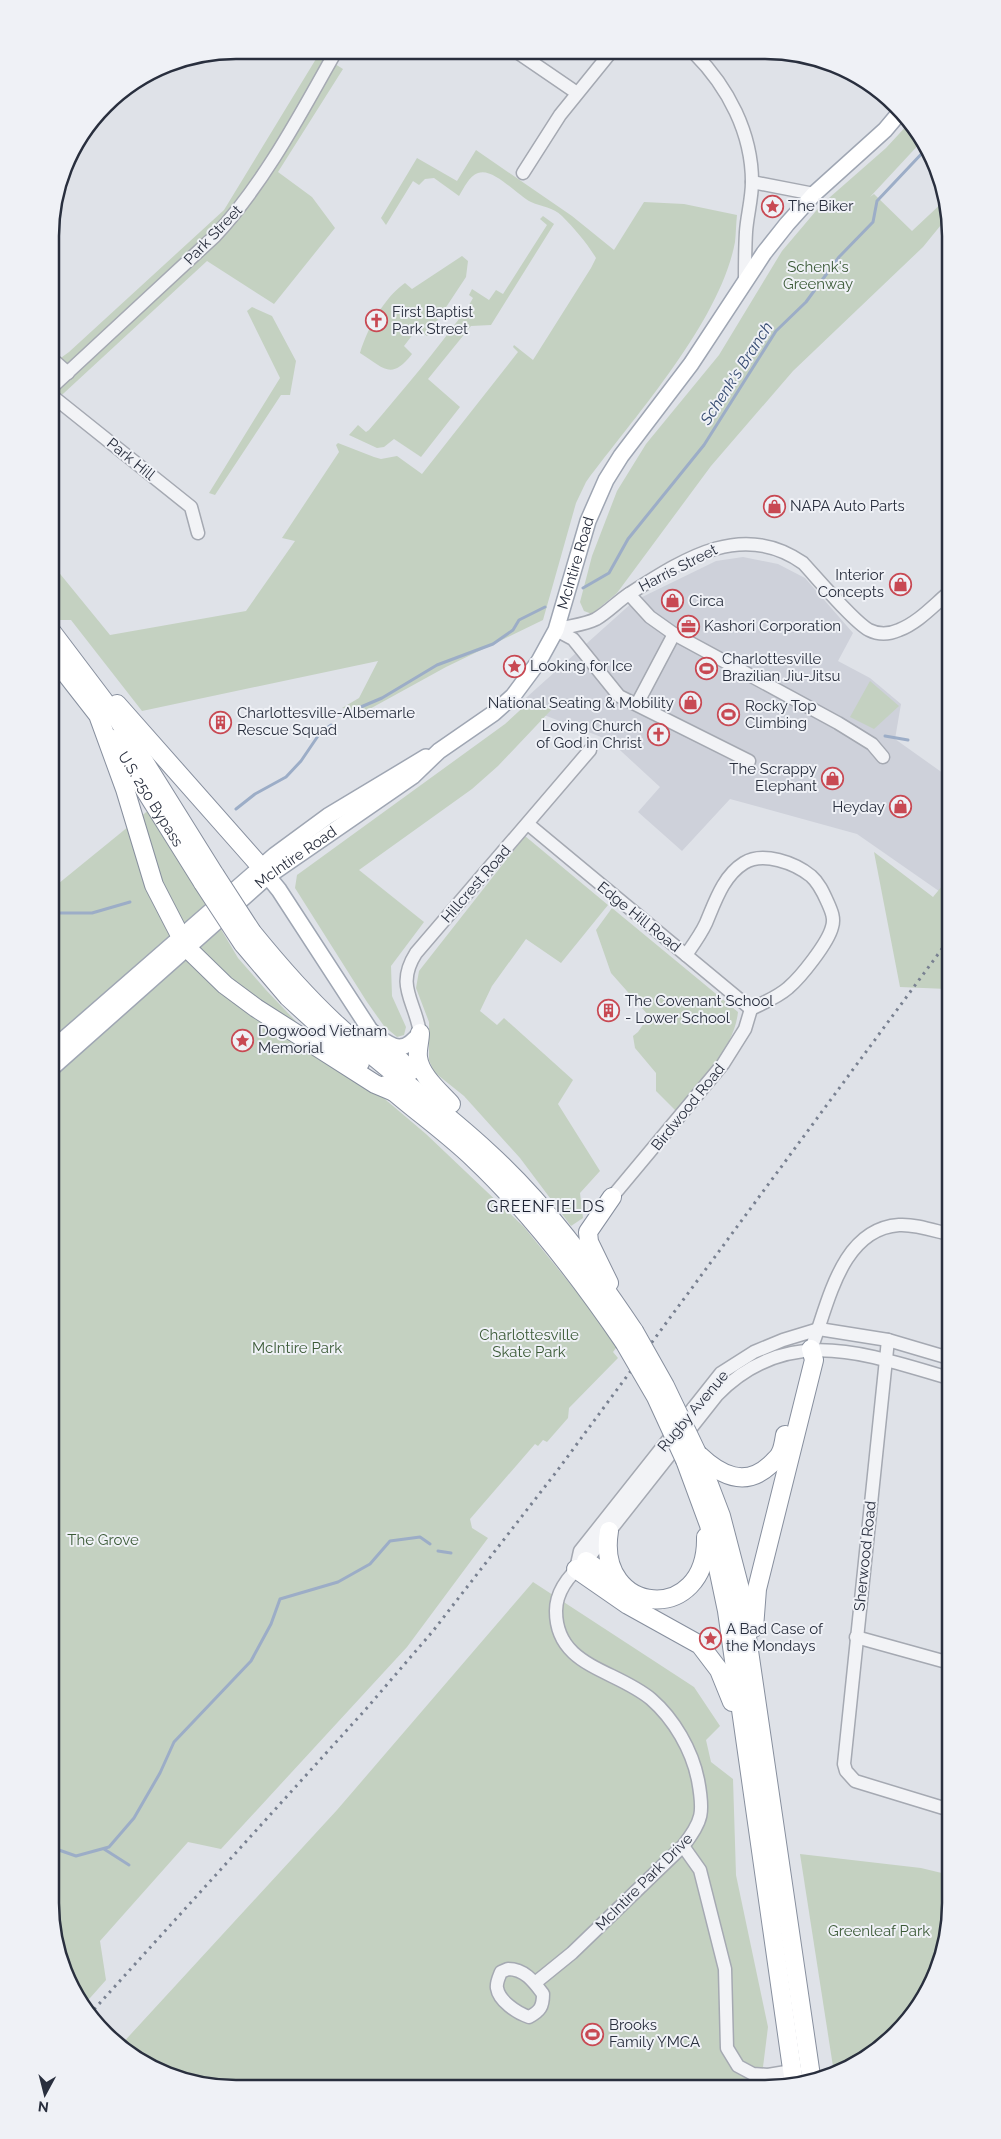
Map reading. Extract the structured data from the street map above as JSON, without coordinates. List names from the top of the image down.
{
  "streets": {
    "highway": ["U.S. 250 Bypass"],
    "main road": ["McIntire Road"],
    "street": [
      "Park Street",
      "Park Hill",
      "Harris Street",
      "Hillcrest Road",
      "Edge Hill Road",
      "Birdwood Road",
      "Rugby Avenue",
      "Sherwood Road",
      "McIntire Park Drive"
    ]
  },
  "crossings": [
    ["McIntire Road", "Harris Street"],
    ["Hillcrest Road", "Edge Hill Road"],
    ["Edge Hill Road", "Birdwood Road"],
    ["Rugby Avenue", "Sherwood Road"],
    ["Rugby Avenue", "McIntire Park Drive"]
  ],
  "districts": ["GREENFIELDS"],
  "water": ["Schenk's Branch"],
  "parks": [
    "Schenk's Greenway",
    "Charlottesville Skate Park",
    "McIntire Park",
    "The Grove",
    "Greenleaf Park"
  ],
  "places": {
    "place": [
      "The Biker",
      "Looking for Ice",
      "Dogwood Vietnam Memorial",
      "A Bad Case of the Mondays"
    ],
    "church": ["First Baptist Park Street", "Loving Church of God in Christ"],
    "shop": [
      "NAPA Auto Parts",
      "Interior Concepts",
      "Circa",
      "National Seating & Mobility",
      "The Scrappy Elephant",
      "Heyday"
    ],
    "office": ["Kashori Corporation"],
    "sports": ["Charlottesville Brazilian Jiu-Jitsu", "Rocky Top Climbing", "Brooks Family YMCA"],
    "building": ["Charlottesville-Albemarle Rescue Squad", "The Covenant School - Lower School"]
  },
  "north": "bottom"
}
